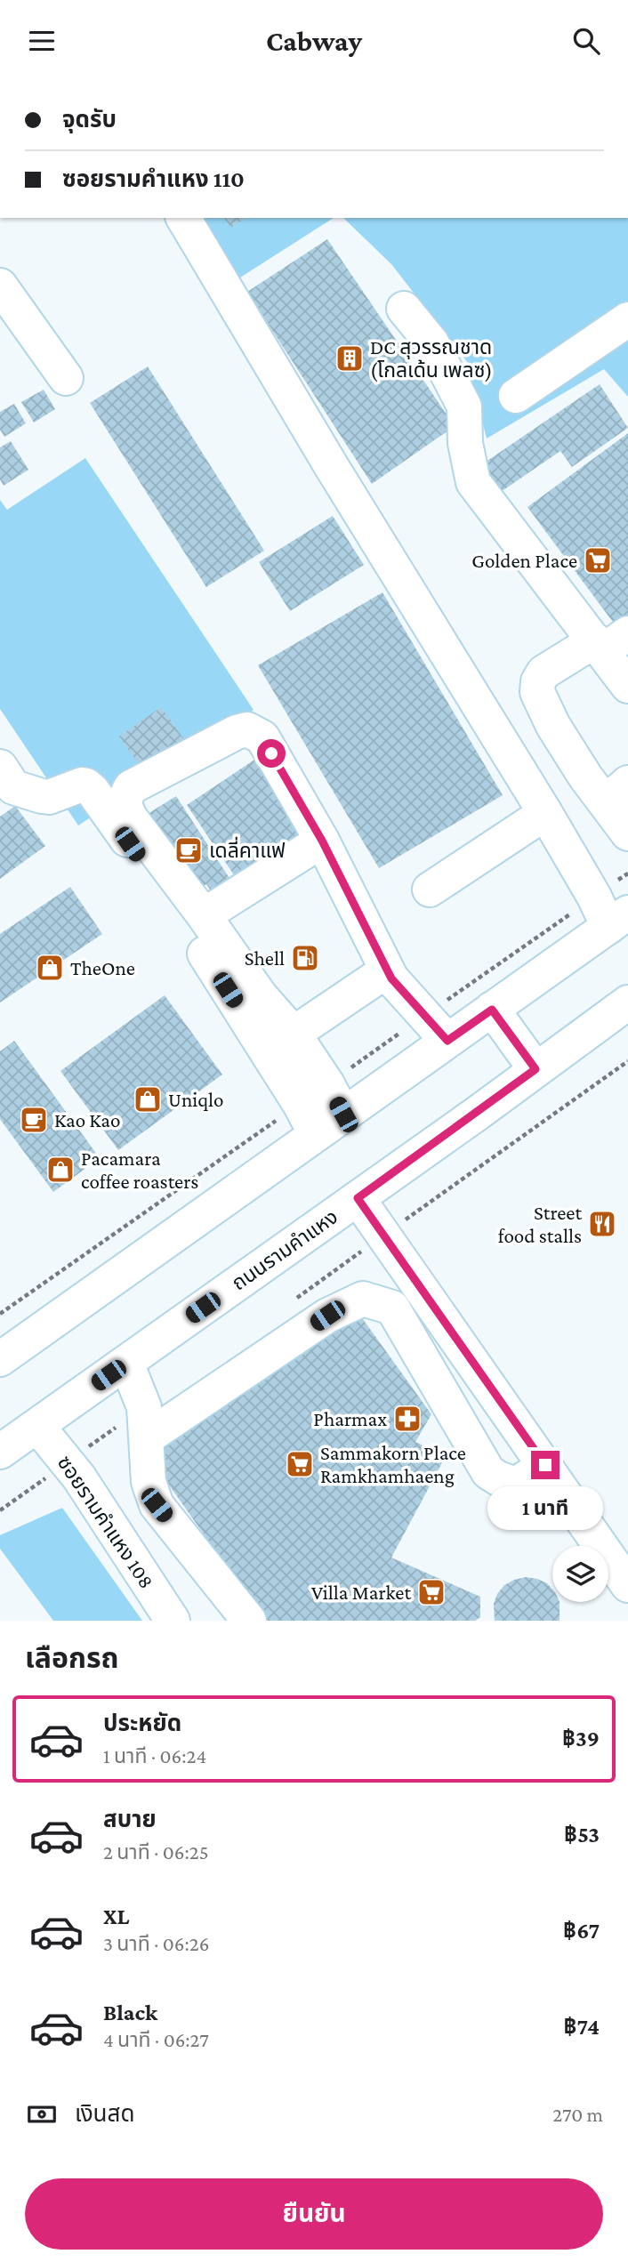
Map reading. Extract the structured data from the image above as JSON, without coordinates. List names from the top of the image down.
{
  "streets": {
    "main road": ["ถนนรามคำแหง", "ซอยรามคำแหง 108"]
  },
  "crossings": [
    ["ถนนรามคำแหง", "ซอยรามคำแหง 108"]
  ],
  "places": {
    "building": ["DC สุวรรณชาด (โกลเด้น เพลซ)"],
    "supermarket": ["Golden Place", "Sammakorn Place Ramkhamhaeng", "Villa Market"],
    "cafe": ["เดลี่คาแฟ", "Kao Kao"],
    "fuel station": ["Shell"],
    "shop": ["TheOne", "Uniqlo", "Pacamara coffee roasters"],
    "restaurant": ["Street food stalls"],
    "pharmacy": ["Pharmax"]
  },
  "page": {
    "header": "Cabway",
    "banner": ["จุดรับ", "ซอยรามคำแหง 110"],
    "bubble": "1 นาที",
    "heading": "เลือกรถ",
    "list": [
      {
        "name": "ประหยัด",
        "note": "1 นาที · 06:24",
        "value": "฿39"
      },
      {
        "name": "สบาย",
        "note": "2 นาที · 06:25",
        "value": "฿53"
      },
      {
        "name": "XL",
        "note": "3 นาที · 06:26",
        "value": "฿67"
      },
      {
        "name": "Black",
        "note": "4 นาที · 06:27",
        "value": "฿74"
      }
    ],
    "pay": ["เงินสด", "270 m"],
    "buttons": "ยืนยัน"
  }
}
